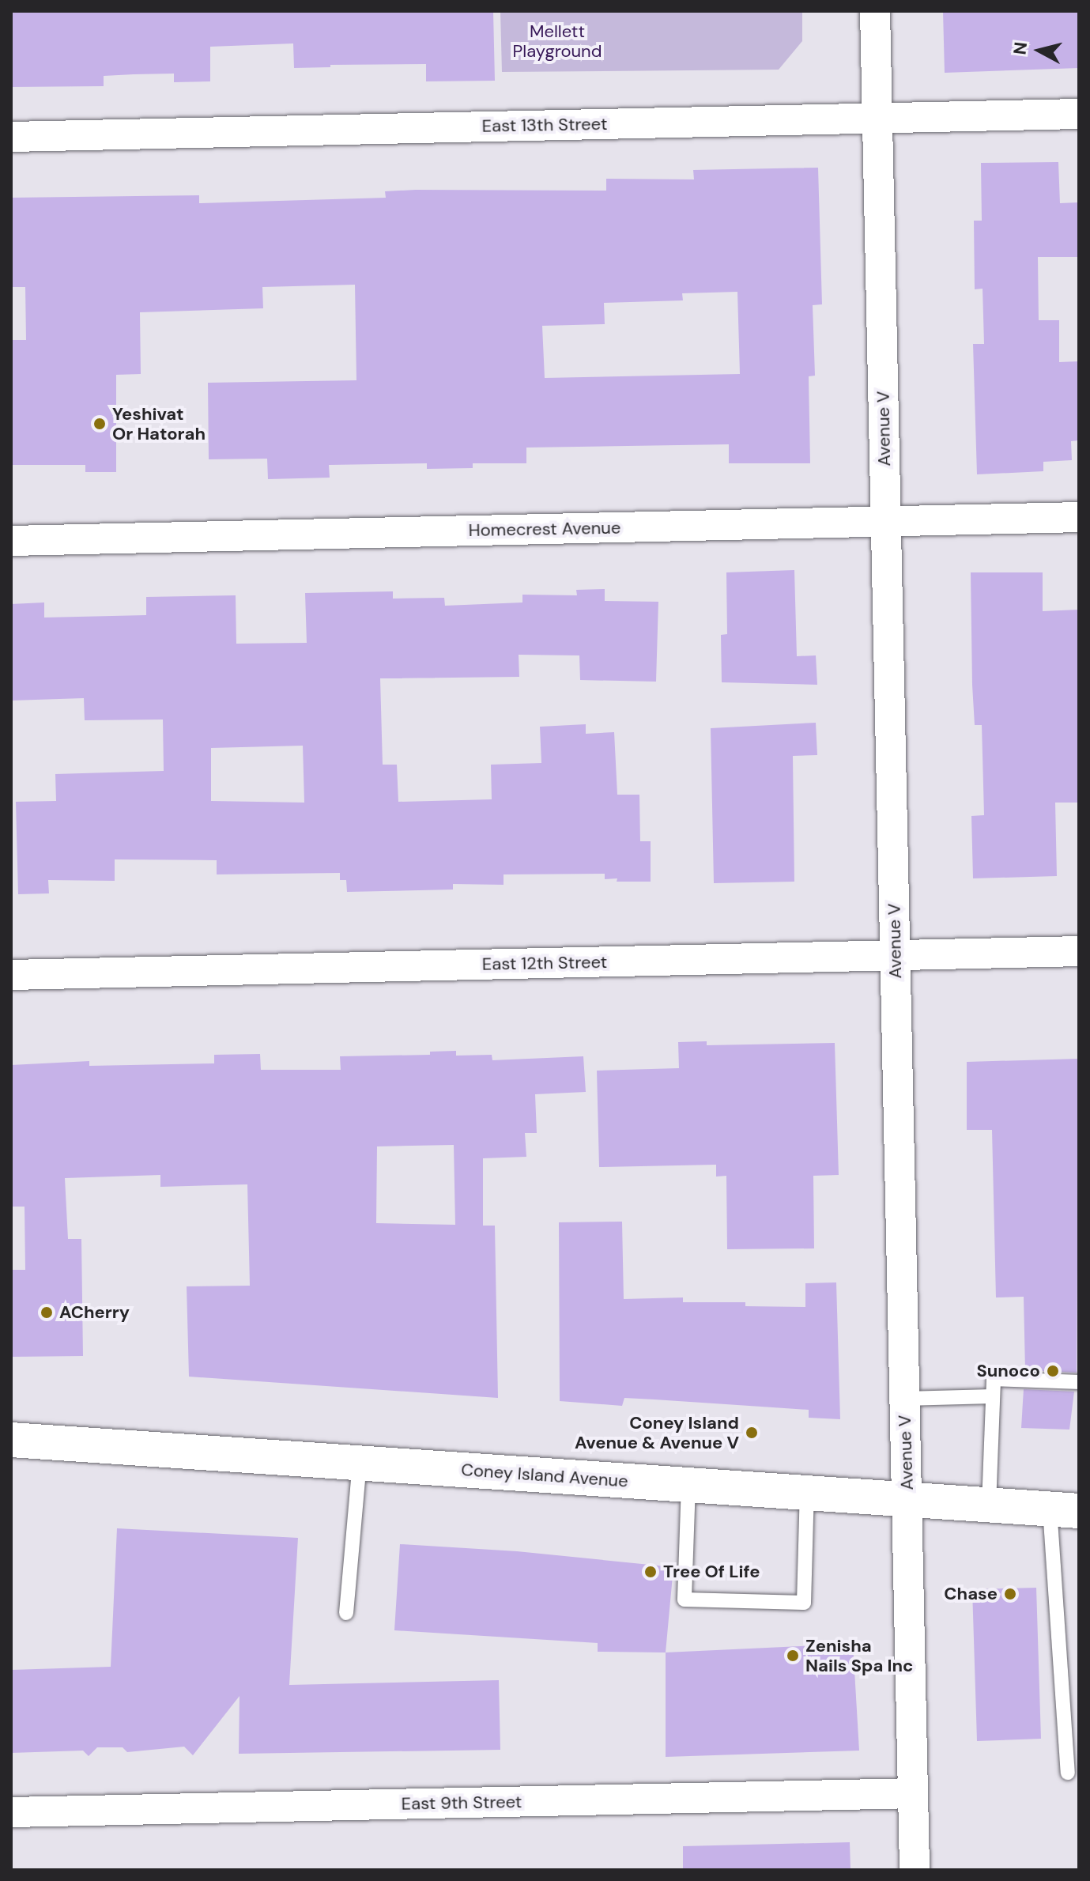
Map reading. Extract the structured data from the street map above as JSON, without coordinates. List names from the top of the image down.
{
  "streets": {
    "main road": ["Coney Island Avenue"],
    "street": [
      "East 13th Street",
      "Avenue V",
      "Homecrest Avenue",
      "East 12th Street",
      "East 9th Street"
    ]
  },
  "crossings": [
    ["East 13th Street", "Avenue V"],
    ["Avenue V", "Homecrest Avenue"],
    ["Avenue V", "East 12th Street"],
    ["Avenue V", "Coney Island Avenue"],
    ["Avenue V", "East 9th Street"]
  ],
  "parks": ["Mellett Playground"],
  "places": [
    "Yeshivat Or Hatorah",
    "ACherry",
    "Sunoco",
    "Coney Island Avenue & Avenue V",
    "Tree Of Life",
    "Chase",
    "Zenisha Nails Spa Inc"
  ],
  "north": "left"
}
